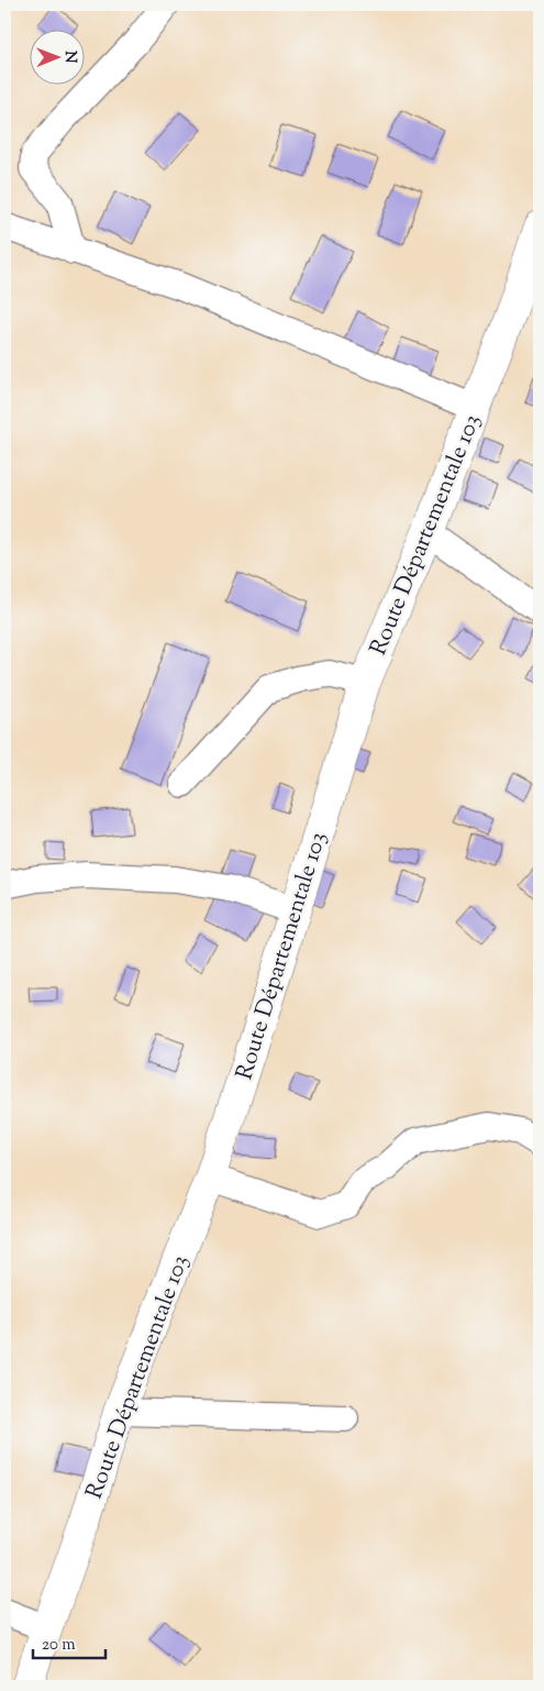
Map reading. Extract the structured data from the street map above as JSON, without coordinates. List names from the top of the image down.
{
  "streets": {
    "main road": ["Route Départementale 103"]
  },
  "scale_bar": "20 m",
  "north": "right"
}
